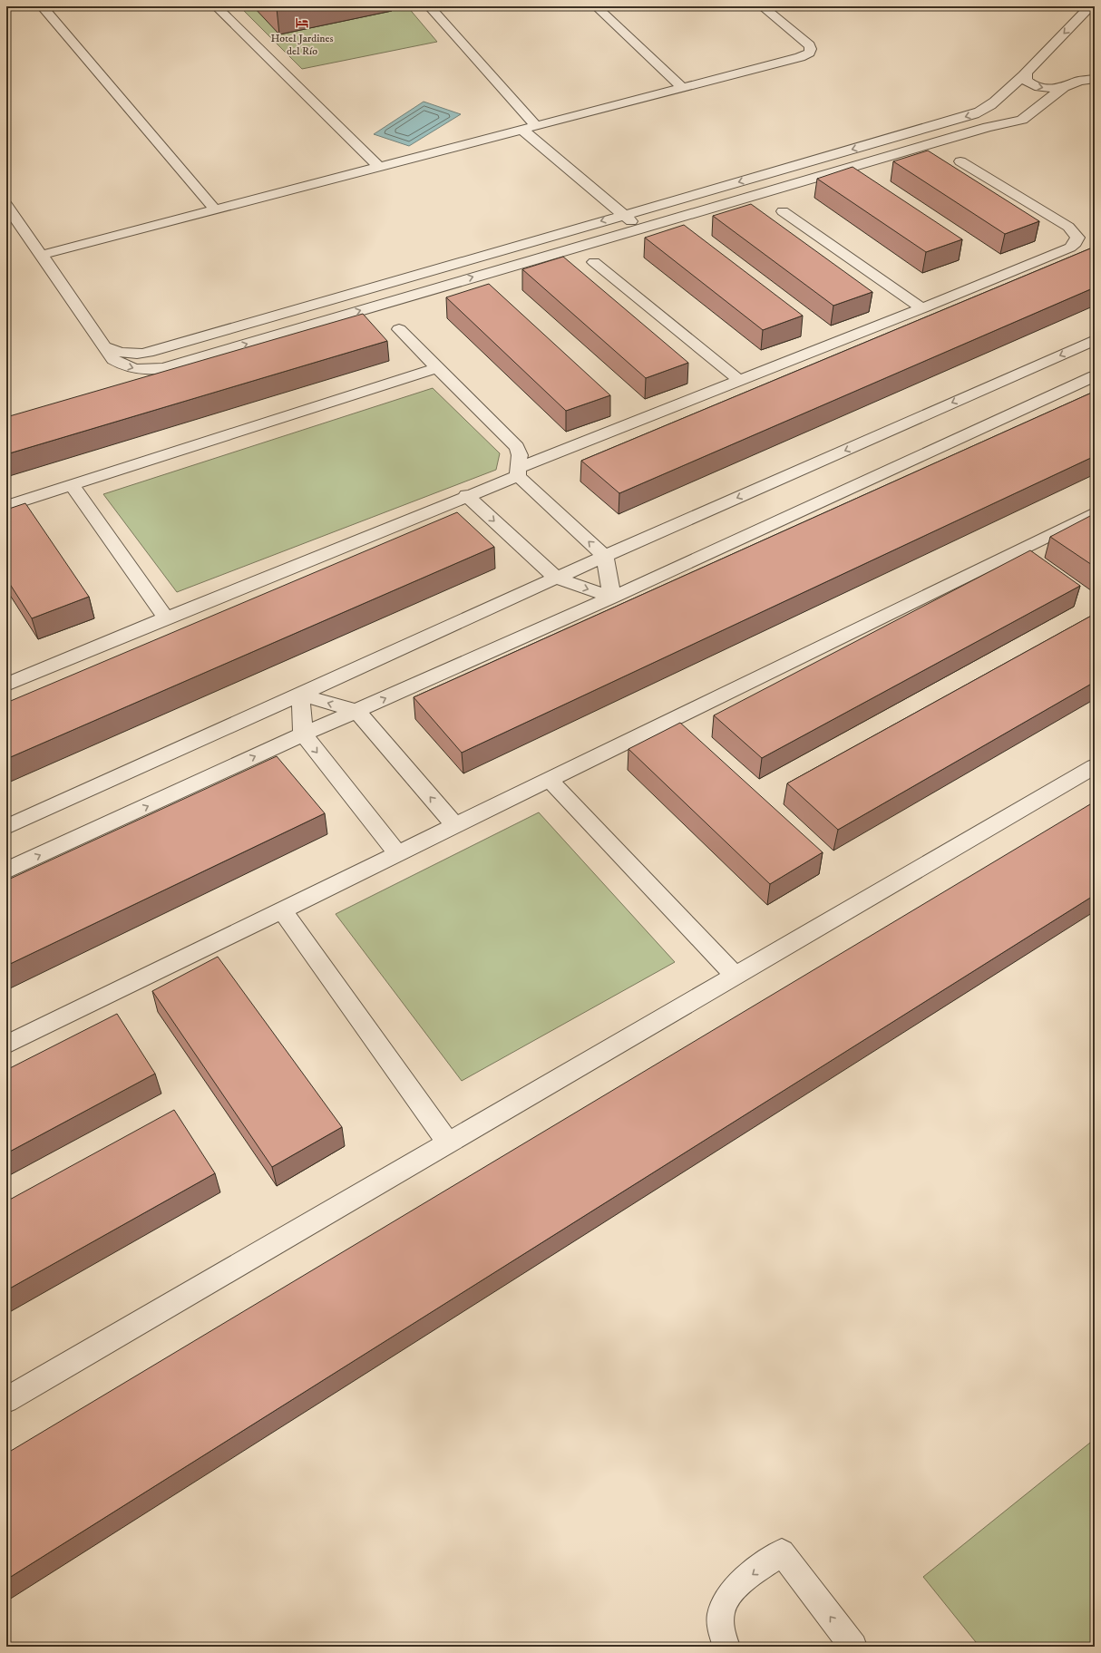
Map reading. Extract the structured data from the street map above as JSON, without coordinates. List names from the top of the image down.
{
  "places": {
    "hotel": ["Hotel Jardines del Río"]
  }
}
